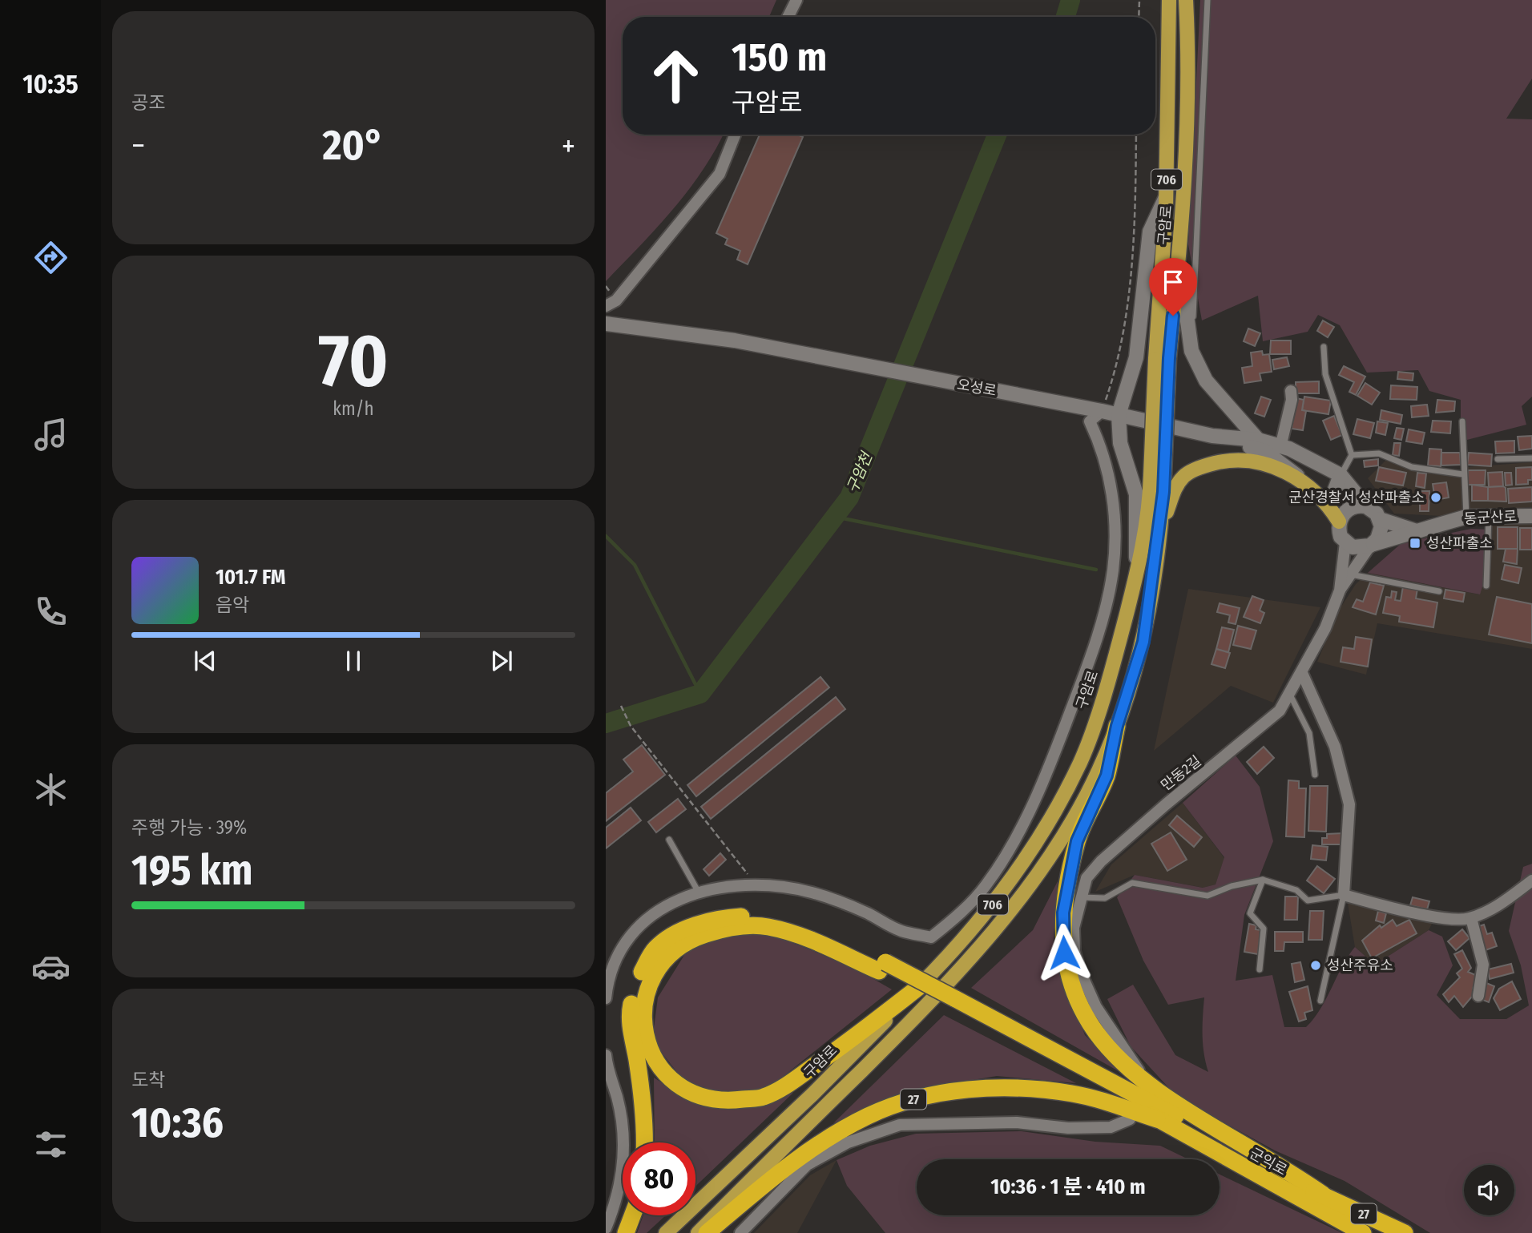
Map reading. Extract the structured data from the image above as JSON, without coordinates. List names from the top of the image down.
{
  "streets": {
    "highway": ["27", "군익로"],
    "main road": [
      "706",
      "구암로",
      "오성로",
      "동군산로"
    ],
    "street": ["만동2길"]
  },
  "crossings": [
    ["27", "군익로"]
  ],
  "water": ["구암천"],
  "places": {
    "other": ["군산경찰서 성산파출소", "성산주유소"],
    "transit": ["성산파출소"]
  },
  "page": {
    "tabs": "10:35",
    "tile": [
      "공조",
      ["70", "km/h"],
      ["주행 가능 · 39%", "195 km"],
      ["도착", "10:36"]
    ],
    "turn": ["150 m", "구암로"],
    "heat": ["−", "20°", "+"],
    "song": ["101.7 FM", "음악"],
    "limit": "80",
    "trip": "10:36 · 1 분 · 410 m"
  }
}
